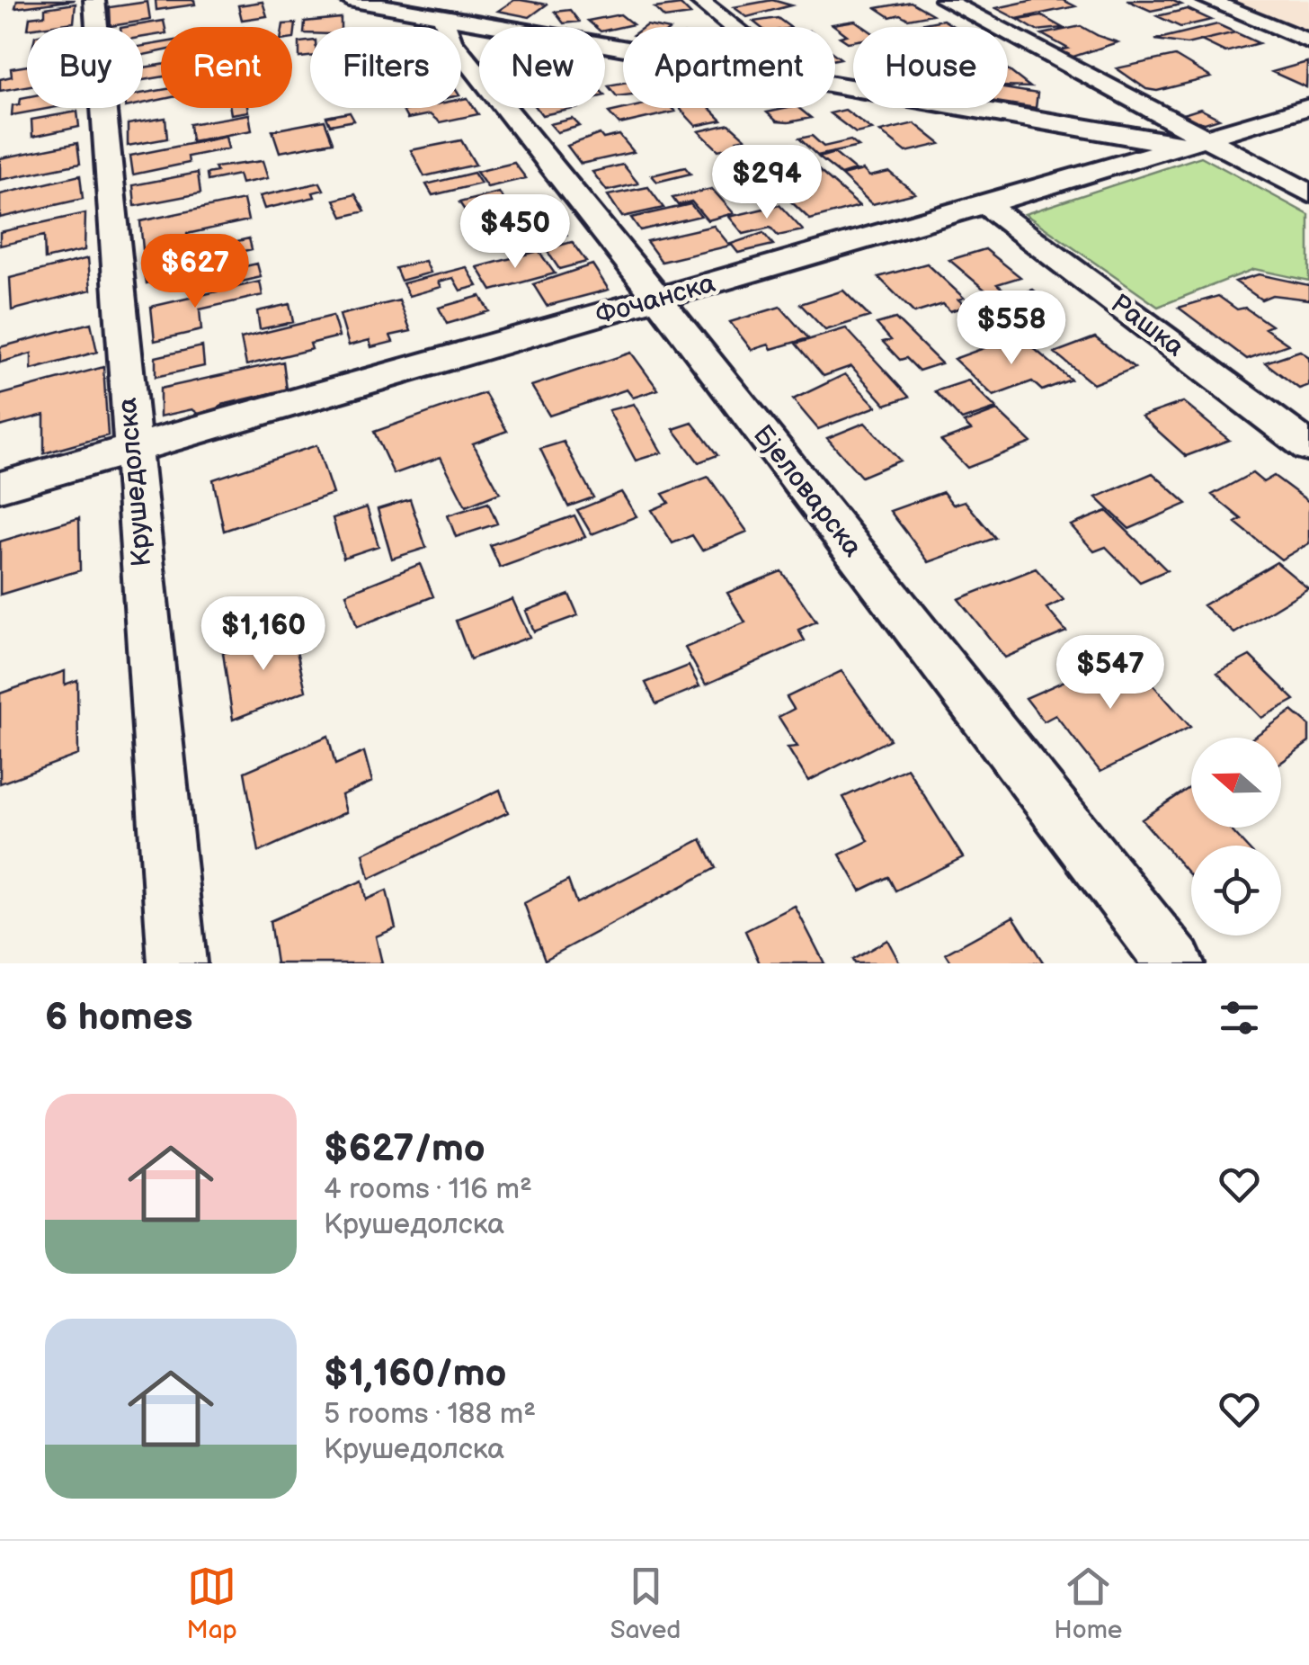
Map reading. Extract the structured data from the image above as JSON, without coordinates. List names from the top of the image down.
{
  "streets": {
    "street": [
      "Фочанска",
      "Рашка",
      "Крушедолска",
      "Бјеловарска"
    ]
  },
  "crossings": [
    ["Фочанска", "Рашка"],
    ["Фочанска", "Крушедолска"],
    ["Фочанска", "Бјеловарска"]
  ],
  "north": "left",
  "page": {
    "chip": [
      "Buy",
      "Rent",
      "Filters",
      "New",
      "Apartment",
      "House"
    ],
    "price": [
      "$294",
      "$450",
      "$627",
      "$558",
      "$1,160",
      "$547"
    ],
    "heading": "6 homes",
    "list": [
      {
        "name": "$627/mo",
        "note": "4 rooms · 116 m² · Крушедолска"
      },
      {
        "name": "$1,160/mo",
        "note": "5 rooms · 188 m² · Крушедолска"
      }
    ],
    "tabs": ["Map", "Saved", "Home"]
  }
}
